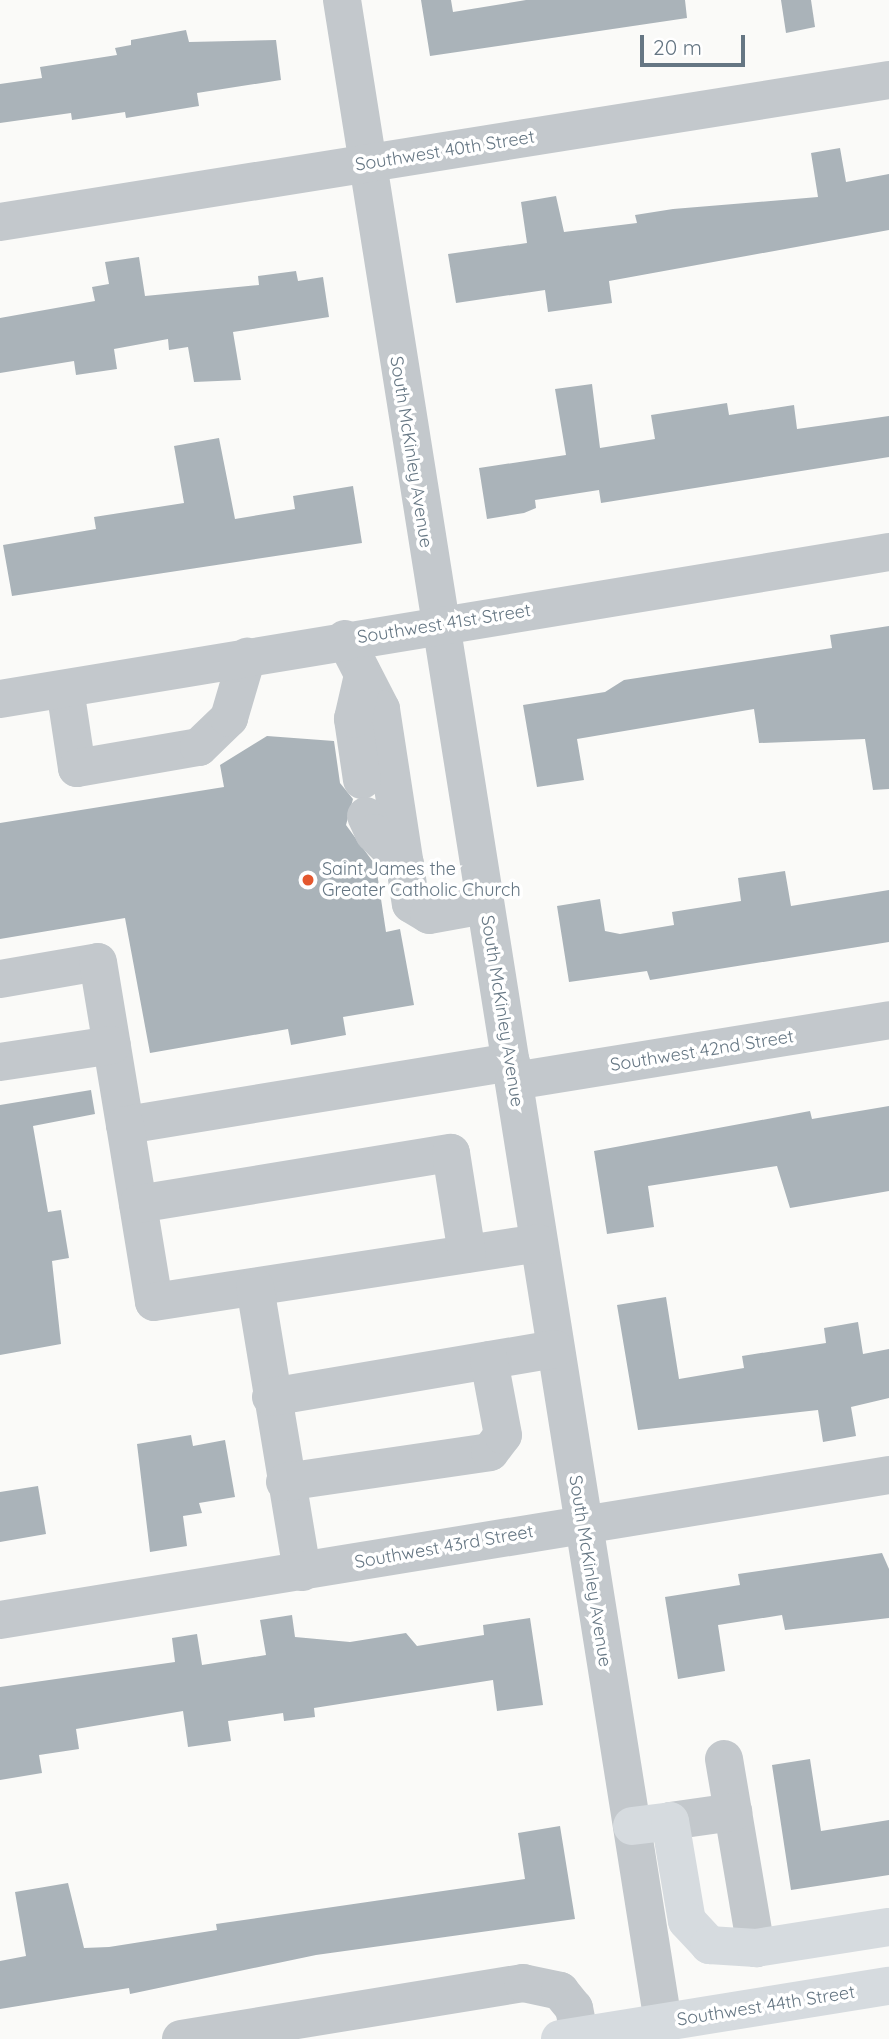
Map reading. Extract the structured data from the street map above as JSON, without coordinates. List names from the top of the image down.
{
  "streets": {
    "main road": ["Southwest 44th Street"],
    "street": [
      "Southwest 40th Street",
      "South McKinley Avenue",
      "Southwest 41st Street",
      "Southwest 42nd Street",
      "Southwest 43rd Street"
    ]
  },
  "crossings": [
    ["Southwest 40th Street", "South McKinley Avenue"],
    ["South McKinley Avenue", "Southwest 41st Street"],
    ["South McKinley Avenue", "Southwest 42nd Street"],
    ["South McKinley Avenue", "Southwest 43rd Street"],
    ["South McKinley Avenue", "Southwest 44th Street"]
  ],
  "places": ["Saint James the Greater Catholic Church"],
  "scale_bar": "20 m"
}
